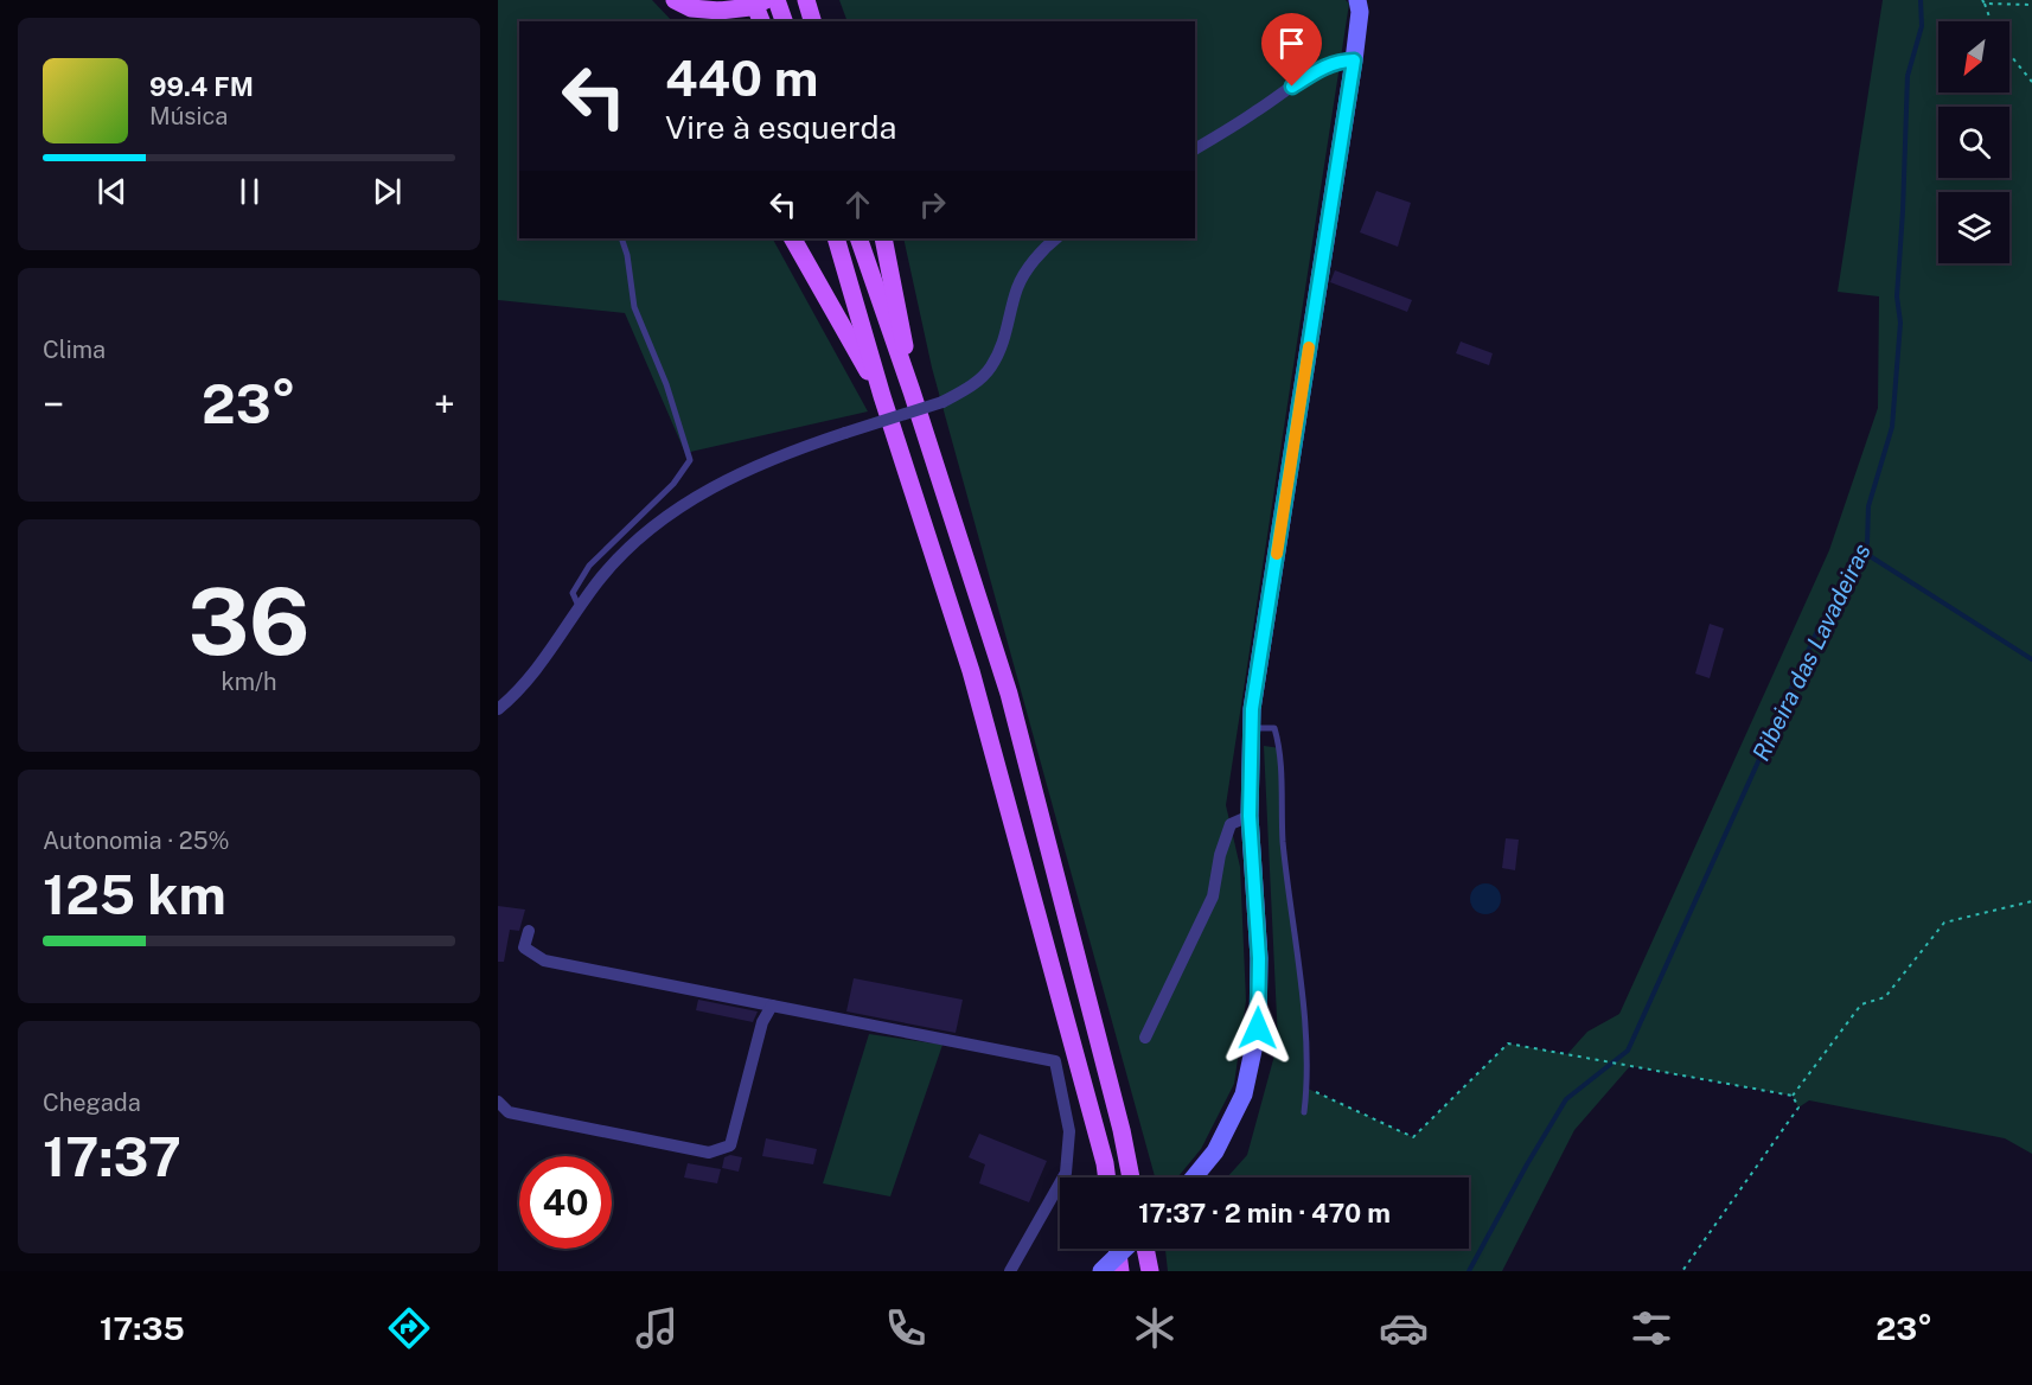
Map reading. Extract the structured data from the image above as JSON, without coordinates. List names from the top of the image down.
{
  "water": ["Ribeira das Lavadeiras"],
  "north": "bottom left",
  "page": {
    "turn": ["440 m", "Vire à esquerda"],
    "song": ["99.4 FM", "Música"],
    "tile": [
      "Clima",
      ["36", "km/h"],
      ["Autonomia · 25%", "125 km"],
      ["Chegada", "17:37"]
    ],
    "heat": ["−", "23°", "+"],
    "limit": "40",
    "trip": "17:37 · 2 min · 470 m",
    "tabs": ["17:35", "23°"]
  }
}
